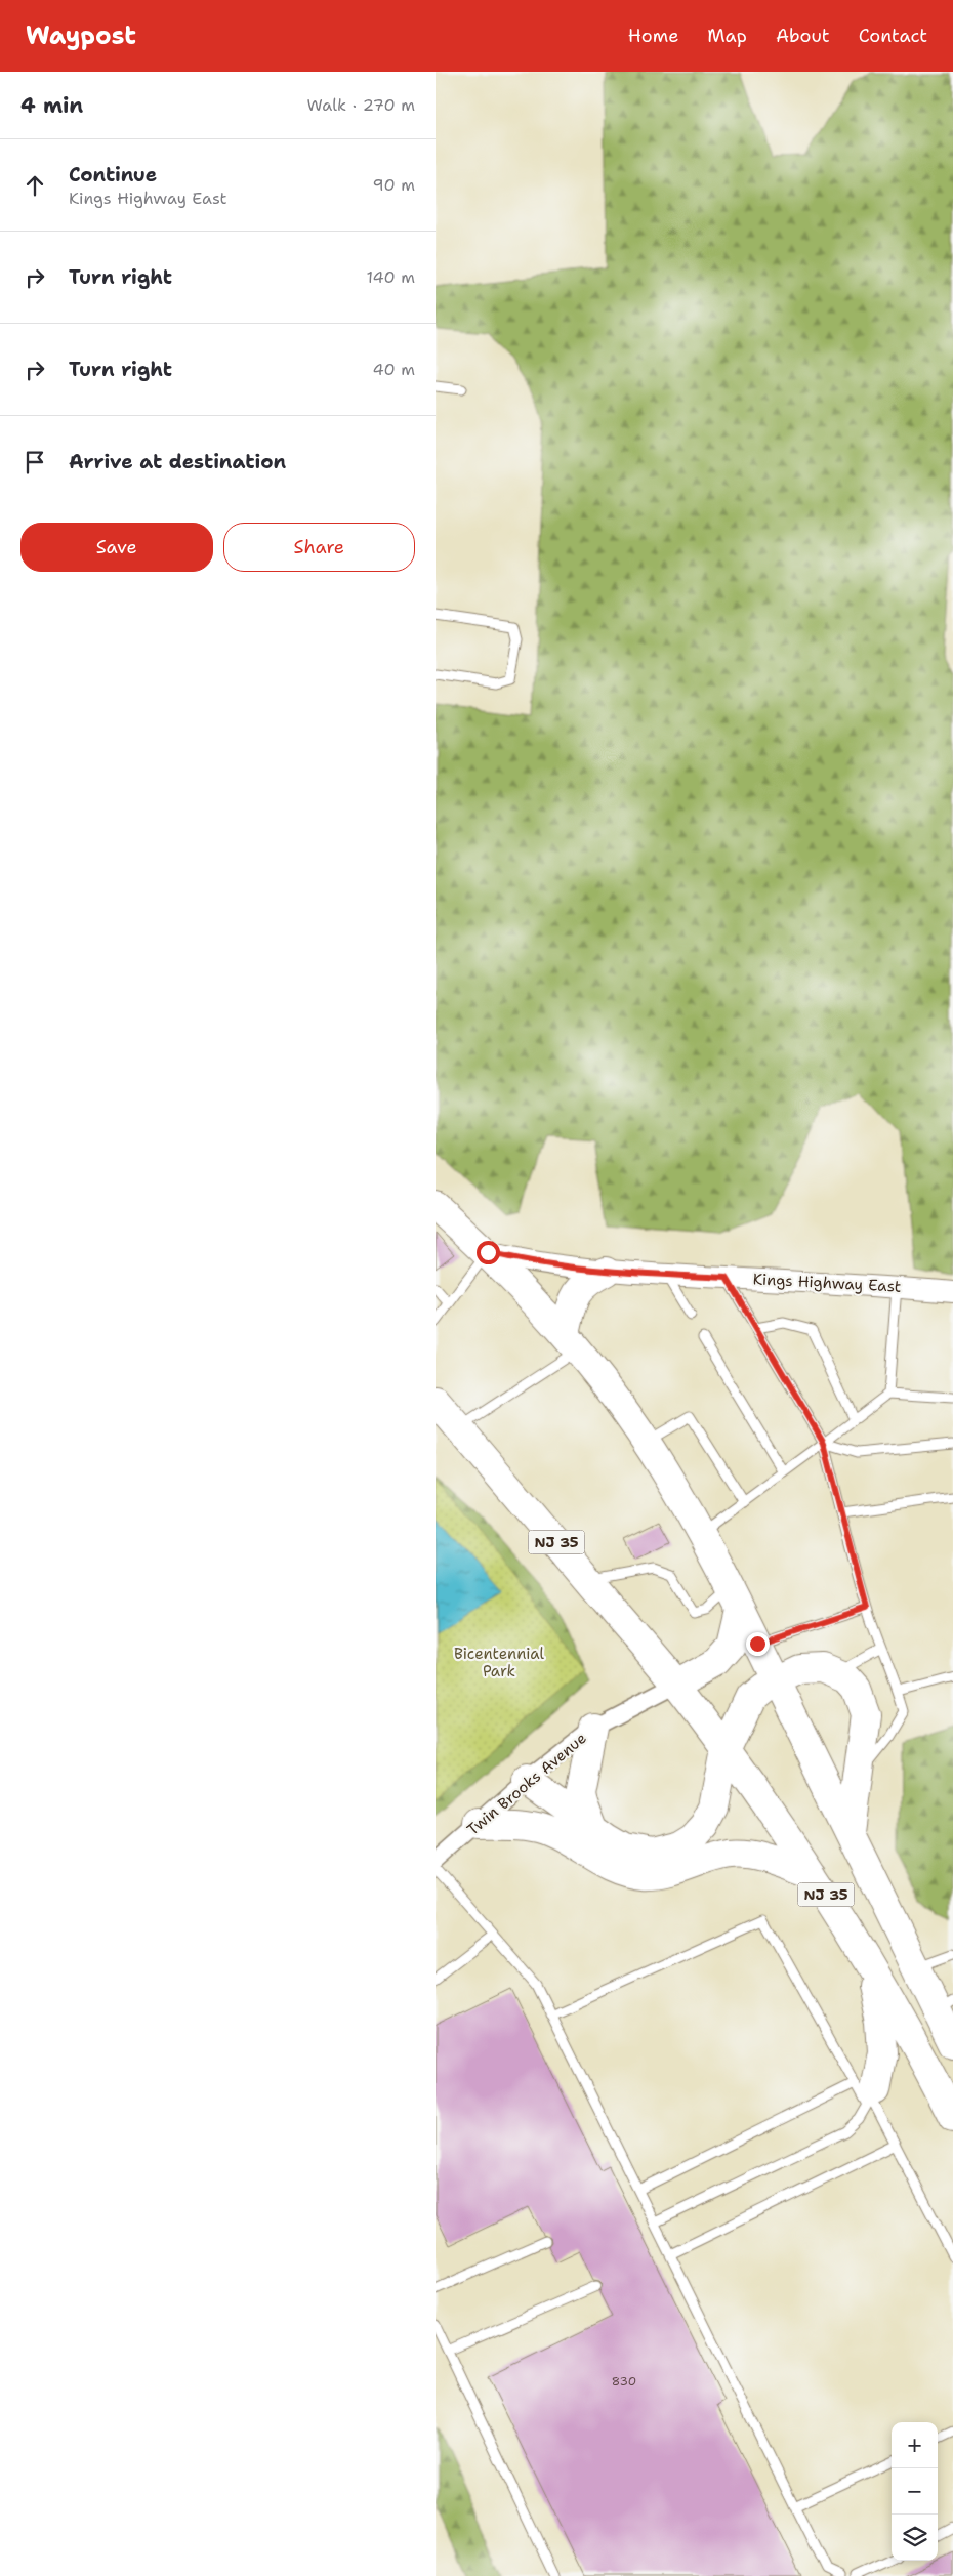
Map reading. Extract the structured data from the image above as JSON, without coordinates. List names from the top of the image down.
{
  "streets": {
    "highway": ["NJ 35"],
    "street": ["Kings Highway East", "Twin Brooks Avenue"]
  },
  "crossings": [
    ["Kings Highway East", "NJ 35"],
    ["NJ 35", "Twin Brooks Avenue"]
  ],
  "parks": ["Bicentennial Park"],
  "house_numbers": ["830"],
  "page": {
    "header": "Waypost",
    "nav": [
      "Home",
      "Map",
      "About",
      "Contact"
    ],
    "heading": ["4 min", "Walk · 270 m"],
    "list": [
      ["Continue", "Kings Highway East", "90 m"],
      ["Turn right", "140 m"],
      ["Turn right", "40 m"],
      "Arrive at destination"
    ],
    "buttons": ["Save", "Share"],
    "map_buttons": ["+", "−"]
  }
}
